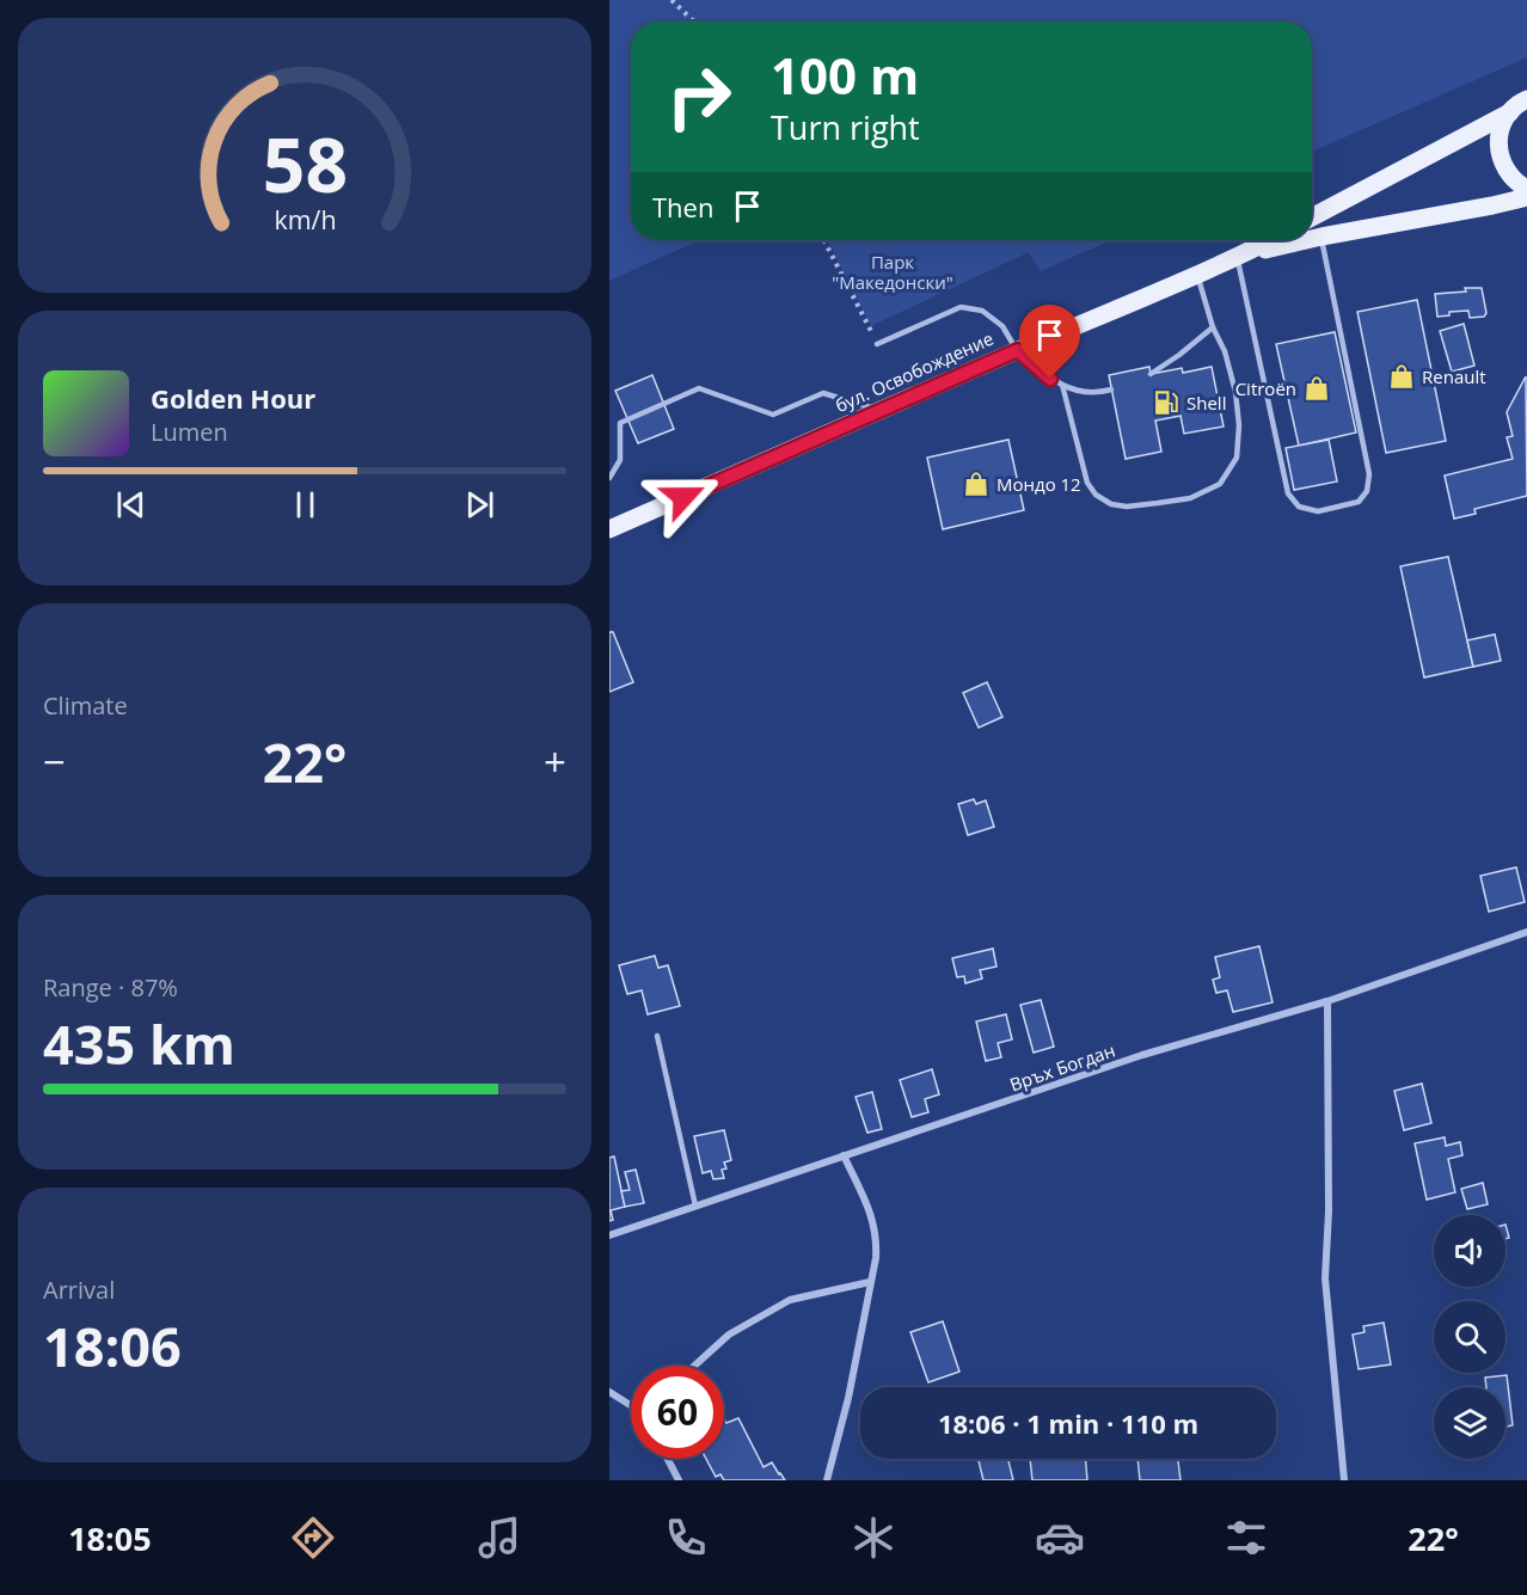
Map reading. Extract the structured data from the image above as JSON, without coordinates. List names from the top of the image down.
{
  "streets": {
    "main road": ["бул. Освобождение"],
    "street": ["Връх Богдан"]
  },
  "parks": ["Парк \"Македонски\""],
  "places": {
    "shop": ["Renault", "Citroën", "Мондо 12"],
    "fuel station": ["Shell"]
  },
  "page": {
    "turn": ["100 m", "Turn right"],
    "then": "Then",
    "song": ["Golden Hour", "Lumen"],
    "tile": [
      "Climate",
      ["Range · 87%", "435 km"],
      ["Arrival", "18:06"]
    ],
    "heat": ["−", "22°", "+"],
    "limit": "60",
    "trip": "18:06 · 1 min · 110 m",
    "tabs": ["18:05", "22°"],
    "gauge": ["58", "km/h"]
  }
}
